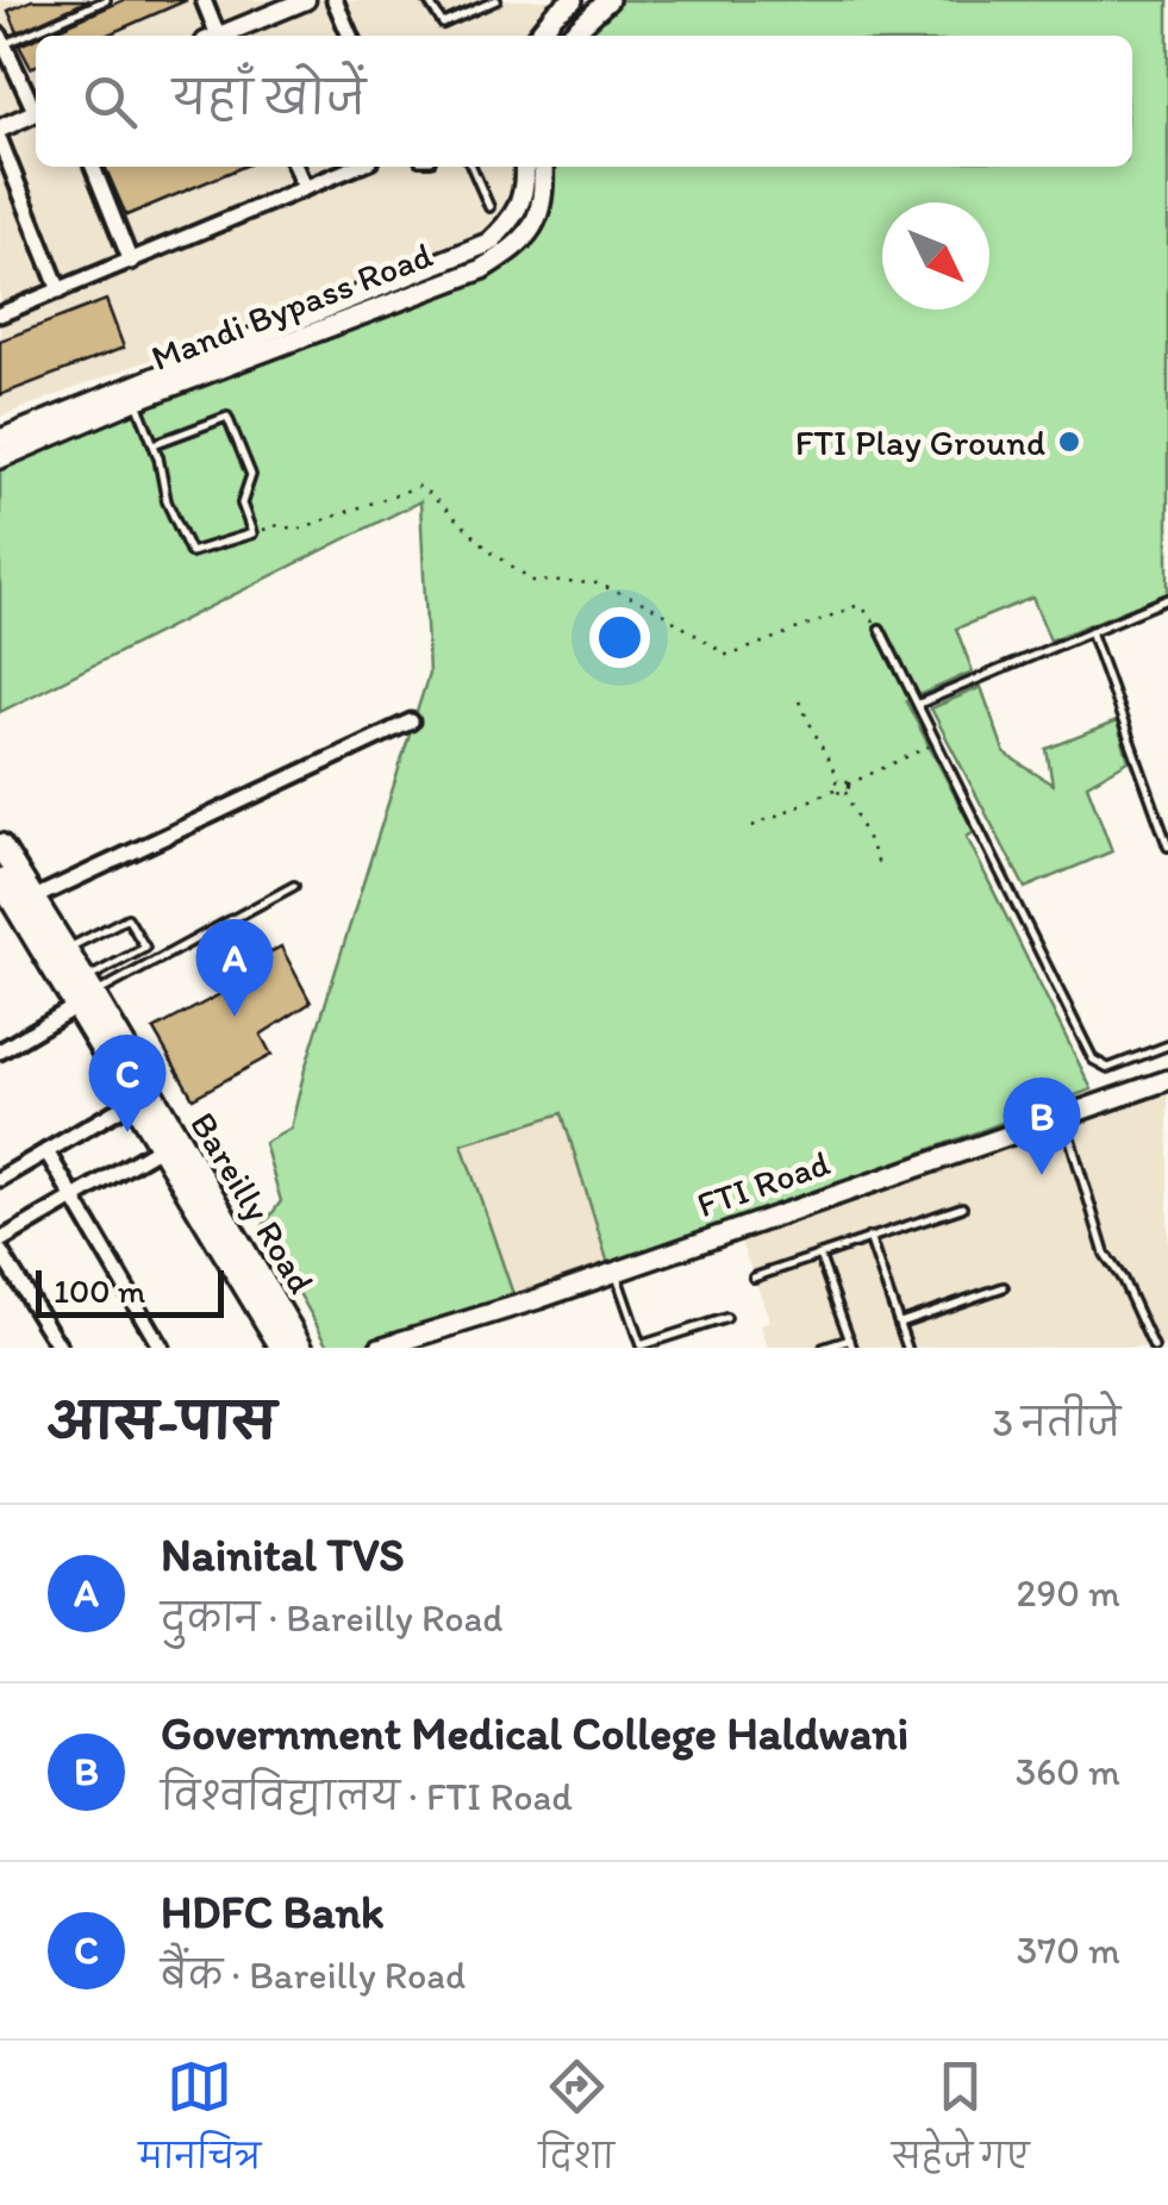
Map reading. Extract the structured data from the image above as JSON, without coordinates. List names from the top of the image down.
{
  "streets": {
    "highway": ["Bareilly Road"],
    "main road": ["Mandi Bypass Road", "FTI Road"]
  },
  "places": ["FTI Play Ground"],
  "scale_bar": "100 m",
  "north": "bottom right",
  "page": {
    "search": "यहाँ खोजें",
    "pins": ["A", "C", "B"],
    "scale": "100 m",
    "heading": ["आस-पास", "3 नतीजे"],
    "list": [
      {
        "mark": "A",
        "name": "Nainital TVS",
        "note": "दुकान · Bareilly Road",
        "value": "290 m"
      },
      {
        "mark": "B",
        "name": "Government Medical College Haldwani",
        "note": "विश्वविद्यालय · FTI Road",
        "value": "360 m"
      },
      {
        "mark": "C",
        "name": "HDFC Bank",
        "note": "बैंक · Bareilly Road",
        "value": "370 m"
      }
    ],
    "nav": ["मानचित्र", "दिशा", "सहेजे गए"]
  }
}
